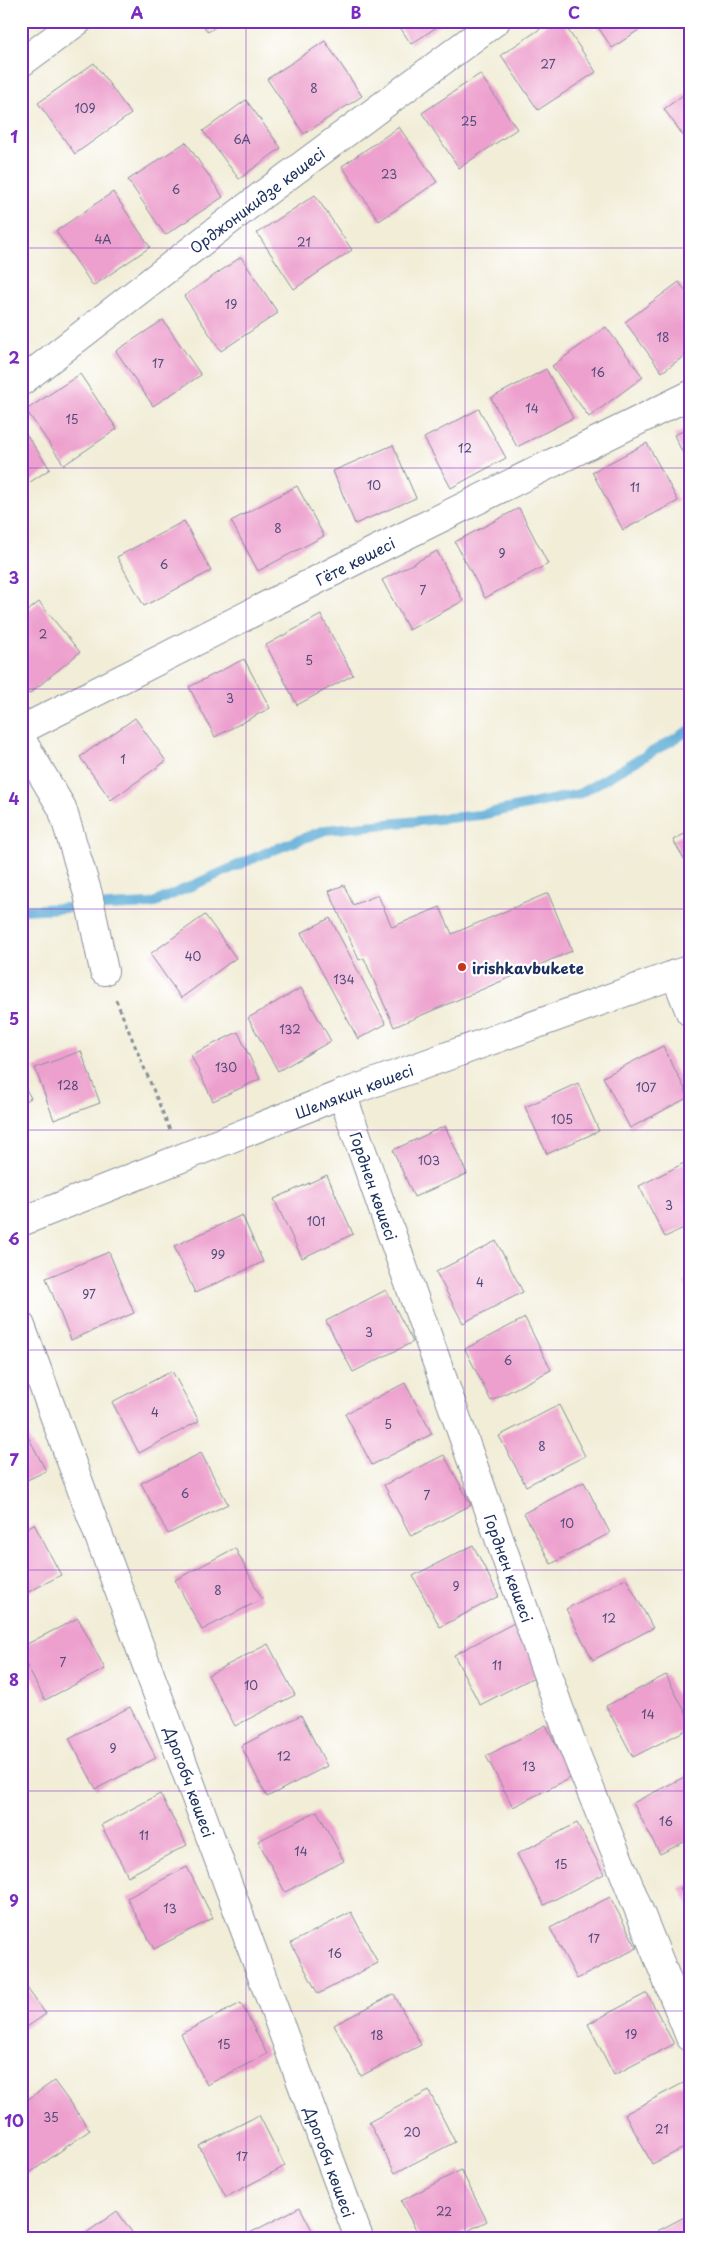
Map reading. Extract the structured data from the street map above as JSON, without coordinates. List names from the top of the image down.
{
  "streets": {
    "street": [
      "Орджоникидзе көшесі",
      "Гёте көшесі",
      "Шемякин көшесі",
      "Горднен көшесі",
      "Дрогобч көшесі"
    ]
  },
  "crossings": [
    ["Шемякин көшесі", "Горднен көшесі"]
  ],
  "places": ["irishkavbukete"],
  "house_numbers": [
    "27",
    "8",
    "109",
    "25",
    "6А",
    "23",
    "6",
    "4А",
    "21",
    "19",
    "18",
    "17",
    "16",
    "14",
    "15",
    "12",
    "10",
    "11",
    "8",
    "9",
    "6",
    "7",
    "2",
    "5",
    "3",
    "1",
    "40",
    "134",
    "132",
    "130",
    "128",
    "107",
    "105",
    "103",
    "3",
    "101",
    "99",
    "4",
    "97",
    "3",
    "6",
    "4",
    "5",
    "8",
    "6",
    "7",
    "10",
    "9",
    "8",
    "12",
    "7",
    "11",
    "10",
    "14",
    "9",
    "12",
    "13",
    "16",
    "11",
    "14",
    "15",
    "13",
    "17",
    "16",
    "19",
    "18",
    "15",
    "35",
    "21",
    "20",
    "17",
    "22"
  ],
  "grid": {
    "columns": ["A", "B", "C"],
    "rows": [
      "1",
      "2",
      "3",
      "4",
      "5",
      "6",
      "7",
      "8",
      "9",
      "10"
    ]
  }
}
